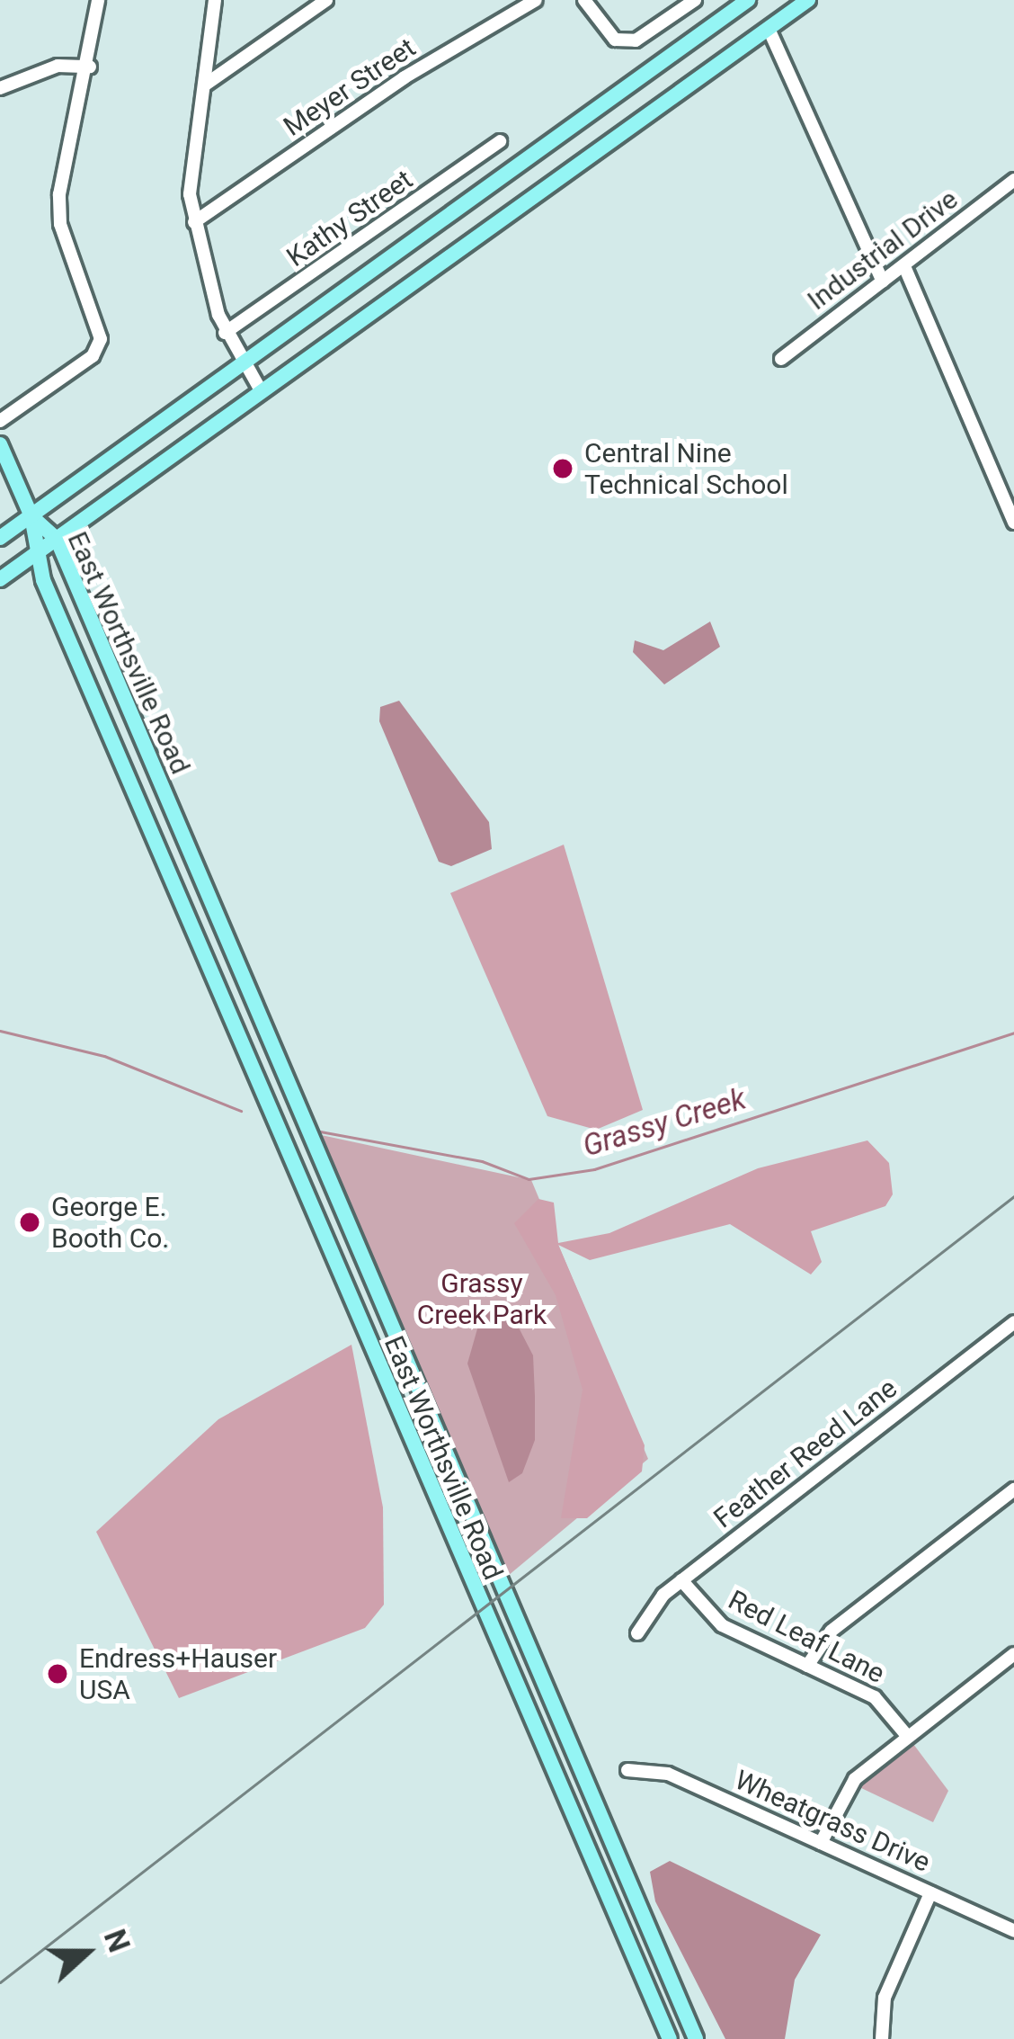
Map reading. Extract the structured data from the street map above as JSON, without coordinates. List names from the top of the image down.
{
  "streets": {
    "main road": ["East Worthsville Road"],
    "street": [
      "Meyer Street",
      "Kathy Street",
      "Industrial Drive",
      "Feather Reed Lane",
      "Red Leaf Lane",
      "Wheatgrass Drive"
    ]
  },
  "crossings": [
    ["Feather Reed Lane", "Red Leaf Lane"]
  ],
  "water": ["Grassy Creek"],
  "parks": ["Grassy Creek Park"],
  "places": ["Central Nine Technical School", "George E. Booth Co.", "Endress+Hauser USA"],
  "north": "right"
}
